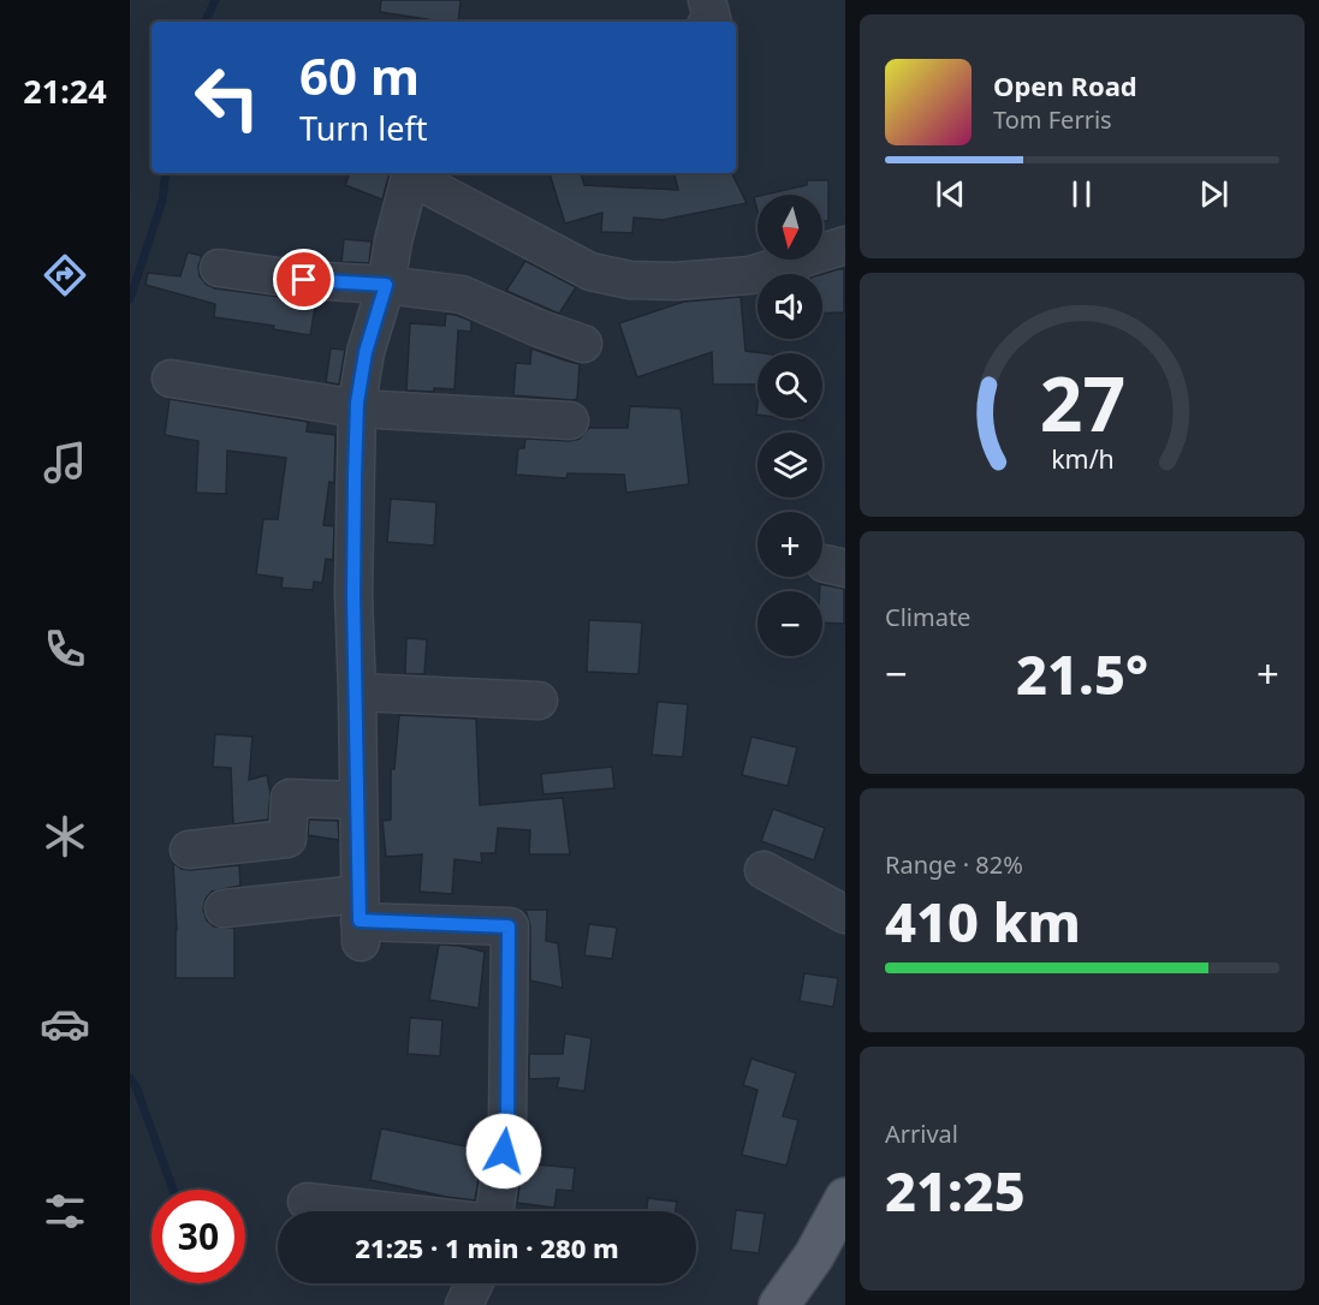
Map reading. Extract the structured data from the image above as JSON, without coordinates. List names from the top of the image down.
{
  "north": "bottom",
  "page": {
    "tabs": "21:24",
    "turn": ["60 m", "Turn left"],
    "song": ["Open Road", "Tom Ferris"],
    "map_buttons": ["+", "−"],
    "tile": [
      "Climate",
      ["Range · 82%", "410 km"],
      ["Arrival", "21:25"]
    ],
    "heat": ["−", "21.5°", "+"],
    "limit": "30",
    "trip": "21:25 · 1 min · 280 m",
    "gauge": ["27", "km/h"]
  }
}
